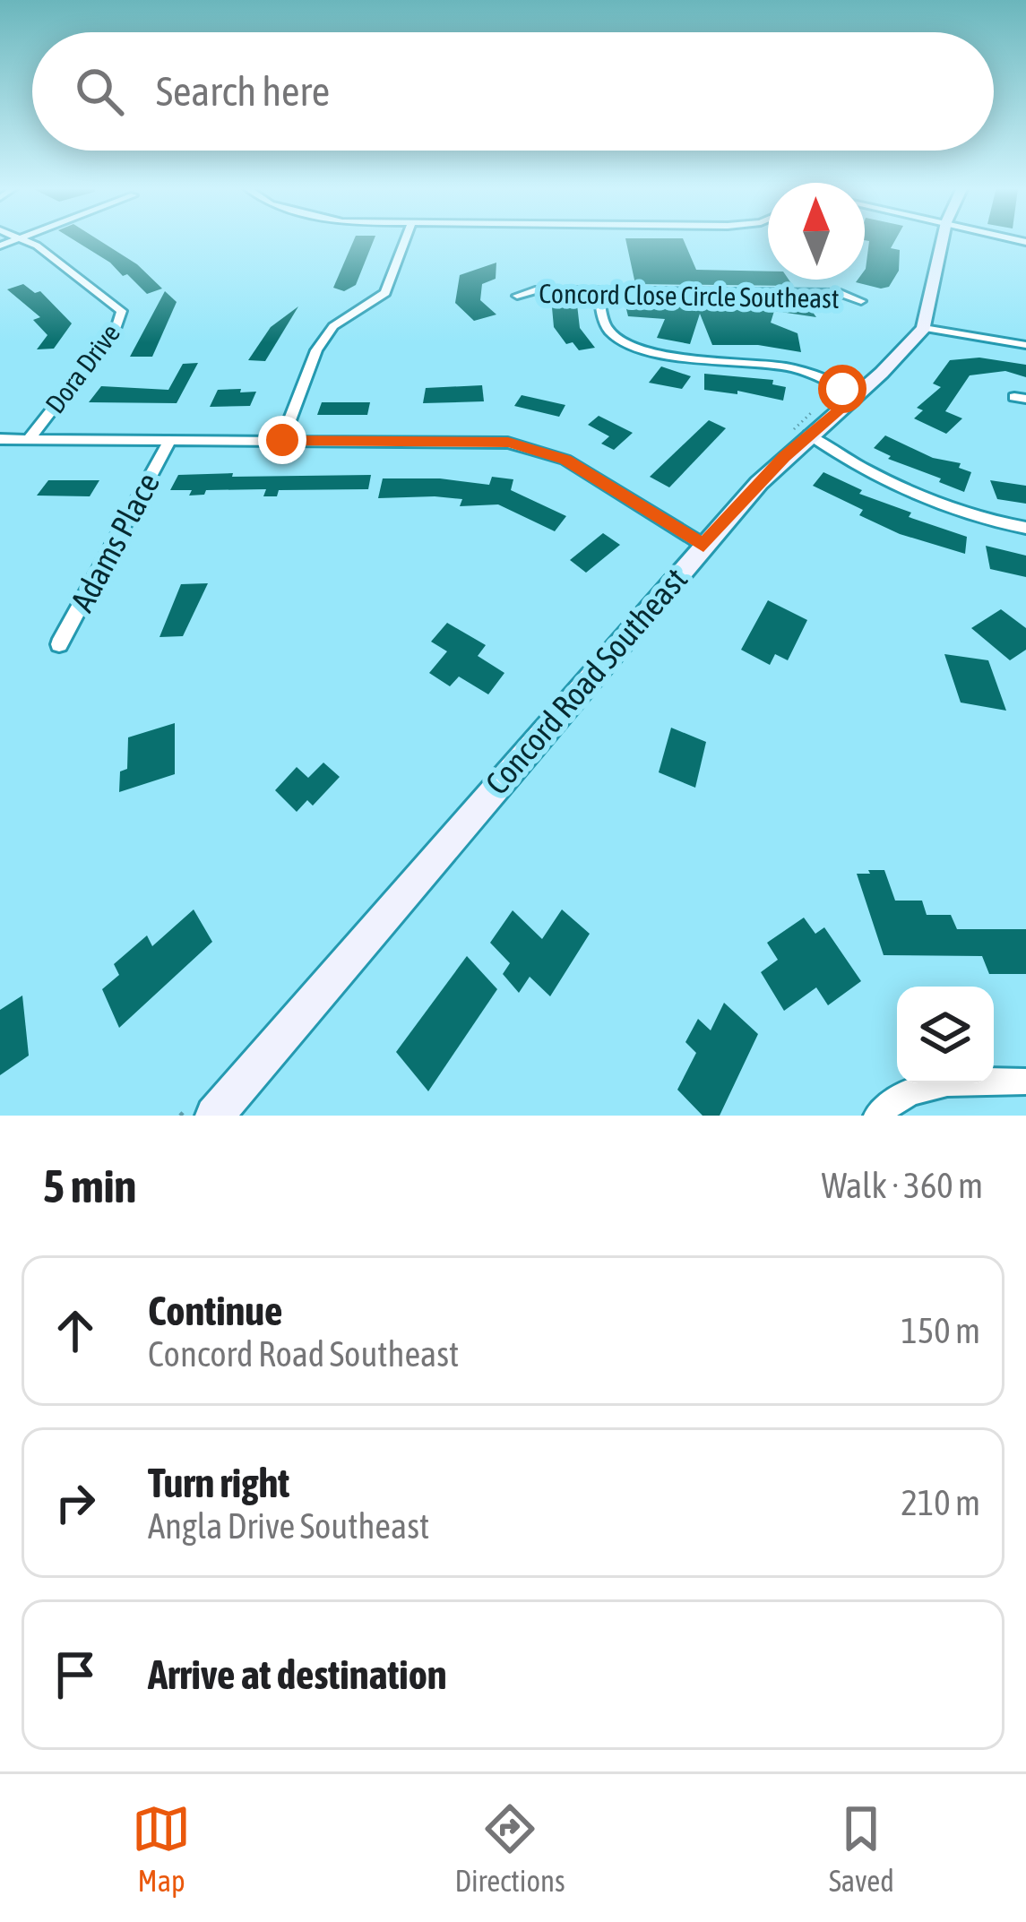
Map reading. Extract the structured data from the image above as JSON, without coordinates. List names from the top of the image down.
{
  "streets": {
    "street": [
      "Concord Close Circle Southeast",
      "Dora Drive",
      "Adams Place",
      "Concord Road Southeast"
    ]
  },
  "north": "top",
  "page": {
    "search": "Search here",
    "heading": ["5 min", "Walk · 360 m"],
    "list": [
      ["Continue", "Concord Road Southeast", "150 m"],
      ["Turn right", "Angla Drive Southeast", "210 m"],
      "Arrive at destination"
    ],
    "nav": ["Map", "Directions", "Saved"]
  }
}
